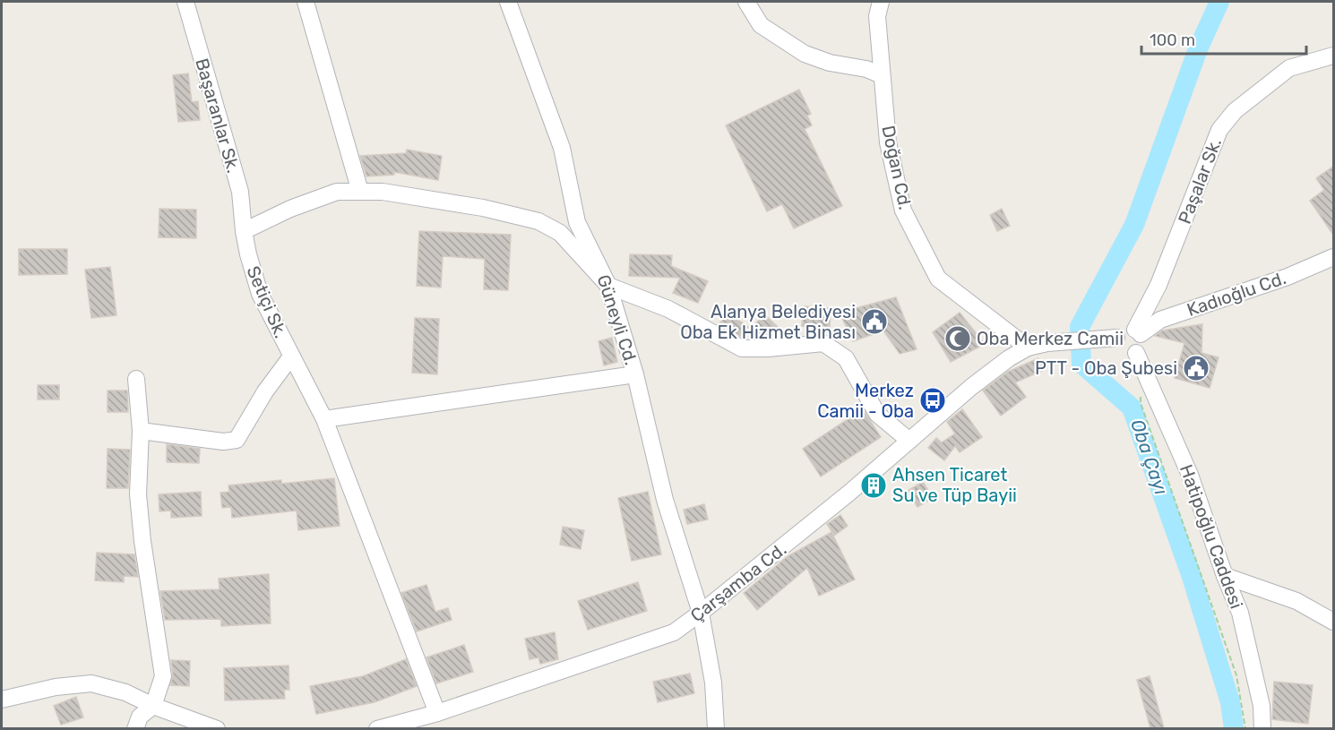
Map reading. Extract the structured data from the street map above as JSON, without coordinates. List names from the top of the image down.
{
  "streets": {
    "street": [
      "Başaranlar Sk.",
      "Doğan Cd.",
      "Paşalar Sk.",
      "Kadıoğlu Cd.",
      "Setiçi Sk.",
      "Güneyli Cd.",
      "Hatipoğlu Caddesi",
      "Çarşamba Cd."
    ]
  },
  "crossings": [
    ["Başaranlar Sk.", "Setiçi Sk."],
    ["Doğan Cd.", "Çarşamba Cd."],
    ["Paşalar Sk.", "Kadıoğlu Cd."],
    ["Paşalar Sk.", "Hatipoğlu Caddesi"],
    ["Paşalar Sk.", "Çarşamba Cd."],
    ["Kadıoğlu Cd.", "Hatipoğlu Caddesi"],
    ["Kadıoğlu Cd.", "Çarşamba Cd."],
    ["Setiçi Sk.", "Çarşamba Cd."],
    ["Güneyli Cd.", "Çarşamba Cd."],
    ["Hatipoğlu Caddesi", "Çarşamba Cd."]
  ],
  "water": ["Oba Çayı"],
  "places": {
    "public building": ["Alanya Belediyesi Oba Ek Hizmet Binası", "PTT - Oba Şubesi"],
    "mosque": ["Oba Merkez Camii"],
    "bus stop": ["Merkez Camii - Oba"],
    "building": ["Ahsen Ticaret Su ve Tüp Bayii"]
  },
  "scale_bar": "100 m"
}
